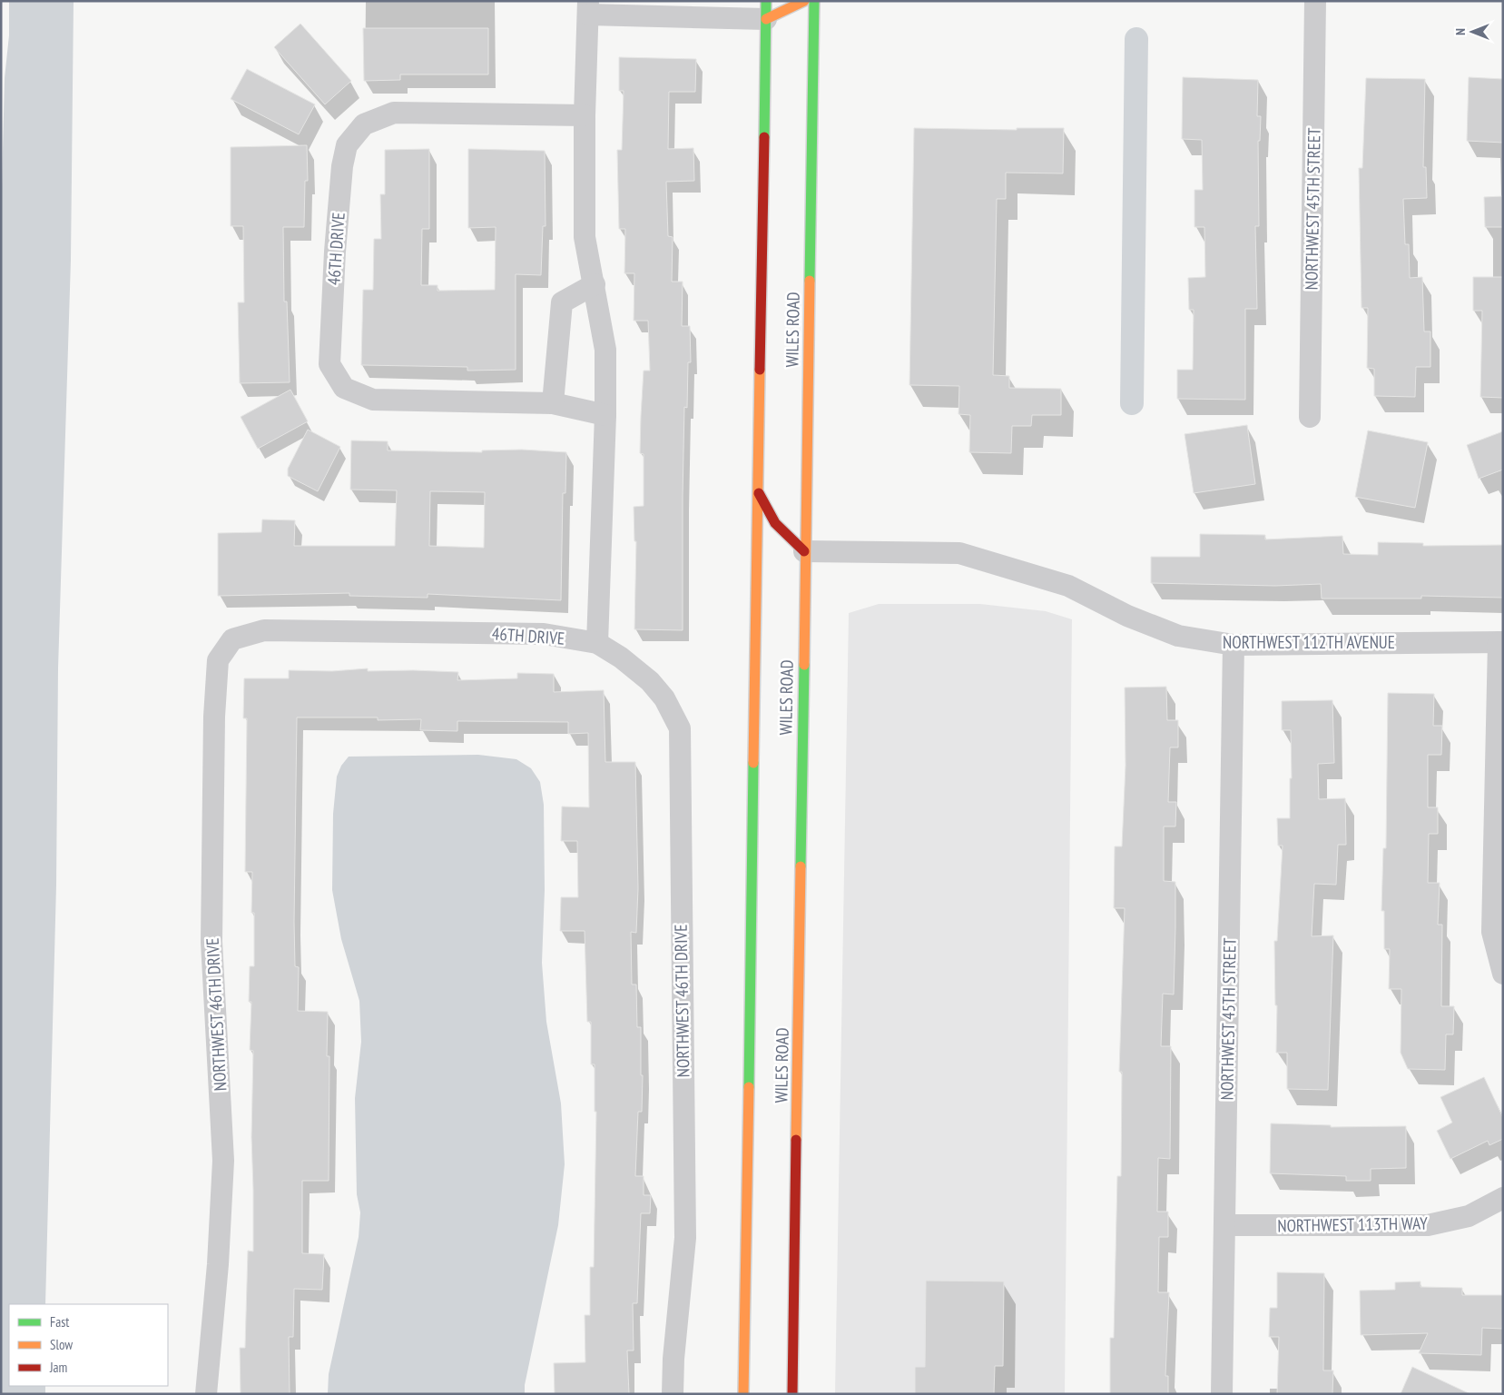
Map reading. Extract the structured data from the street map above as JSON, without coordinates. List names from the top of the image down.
{
  "streets": {
    "main road": ["WILES ROAD"],
    "street": [
      "NORTHWEST 45TH STREET",
      "46TH DRIVE",
      "NORTHWEST 112TH AVENUE",
      "NORTHWEST 46TH DRIVE",
      "NORTHWEST 113TH WAY"
    ]
  },
  "crossings": [
    ["NORTHWEST 45TH STREET", "NORTHWEST 112TH AVENUE"],
    ["NORTHWEST 45TH STREET", "NORTHWEST 113TH WAY"],
    ["46TH DRIVE", "NORTHWEST 46TH DRIVE"],
    ["WILES ROAD", "NORTHWEST 112TH AVENUE"]
  ],
  "legend": ["Fast", "Slow", "Jam"],
  "north": "left"
}
